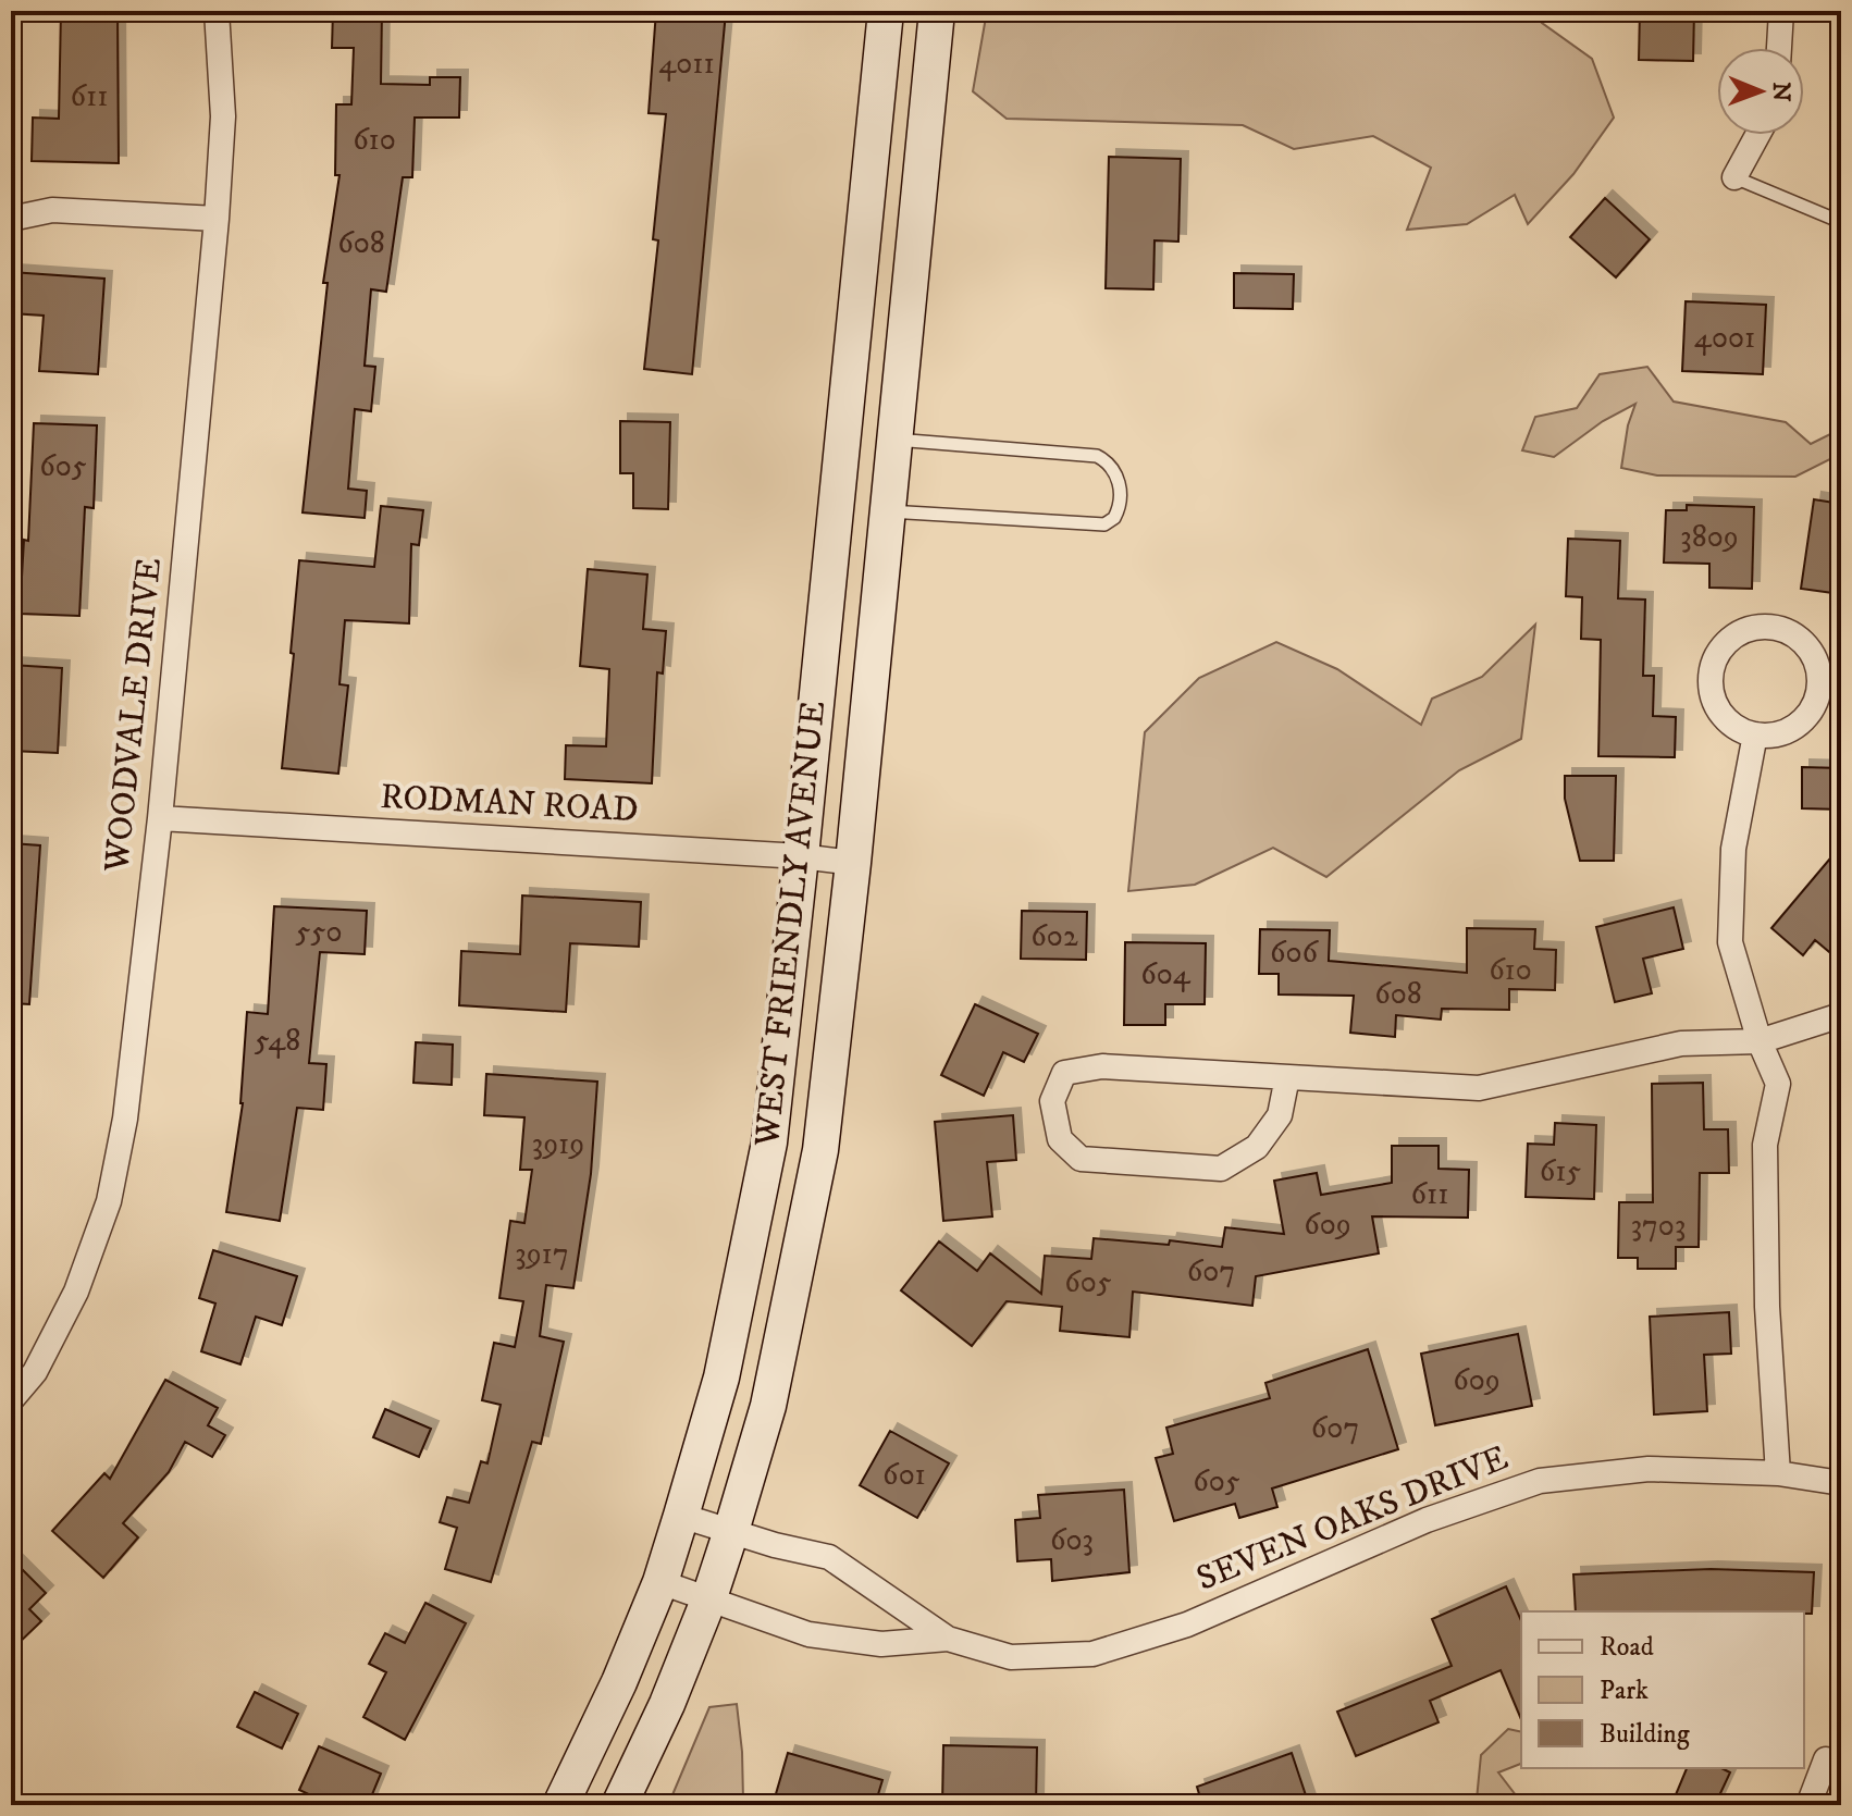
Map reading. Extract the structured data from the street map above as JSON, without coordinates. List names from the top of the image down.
{
  "streets": {
    "main road": ["WEST FRIENDLY AVENUE"],
    "street": ["WOODVALE DRIVE", "RODMAN ROAD", "SEVEN OAKS DRIVE"]
  },
  "crossings": [
    ["WOODVALE DRIVE", "RODMAN ROAD"],
    ["RODMAN ROAD", "WEST FRIENDLY AVENUE"],
    ["WEST FRIENDLY AVENUE", "SEVEN OAKS DRIVE"]
  ],
  "house_numbers": [
    "4011",
    "611",
    "610",
    "608",
    "4001",
    "605",
    "3809",
    "550",
    "602",
    "606",
    "610",
    "604",
    "608",
    "548",
    "3919",
    "615",
    "611",
    "609",
    "3703",
    "3917",
    "607",
    "605",
    "609",
    "607",
    "601",
    "605",
    "603"
  ],
  "legend": ["Road", "Park", "Building"],
  "north": "right"
}
